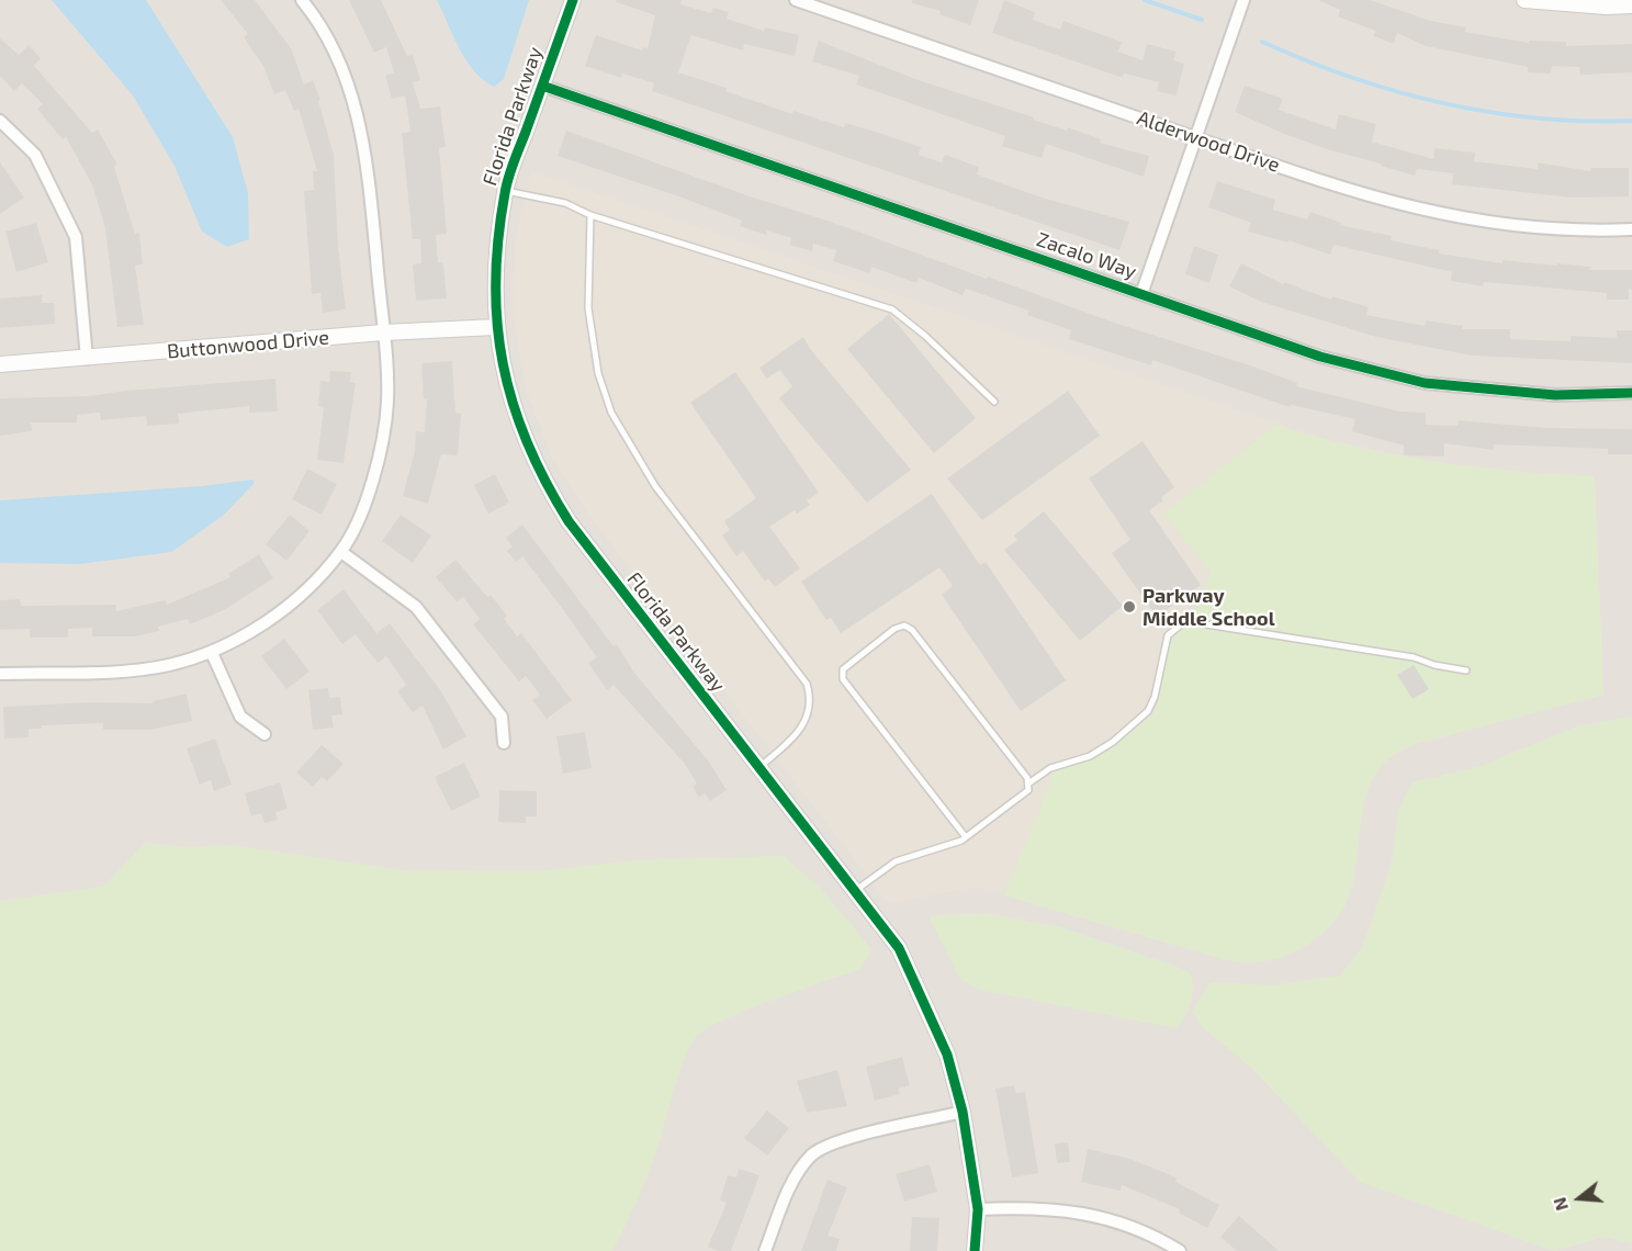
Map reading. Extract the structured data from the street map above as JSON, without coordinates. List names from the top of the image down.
{
  "streets": {
    "street": [
      "Florida Parkway",
      "Alderwood Drive",
      "Zacalo Way",
      "Buttonwood Drive"
    ]
  },
  "crossings": [
    ["Florida Parkway", "Zacalo Way"],
    ["Florida Parkway", "Buttonwood Drive"]
  ],
  "places": ["Parkway Middle School"],
  "north": "left"
}
